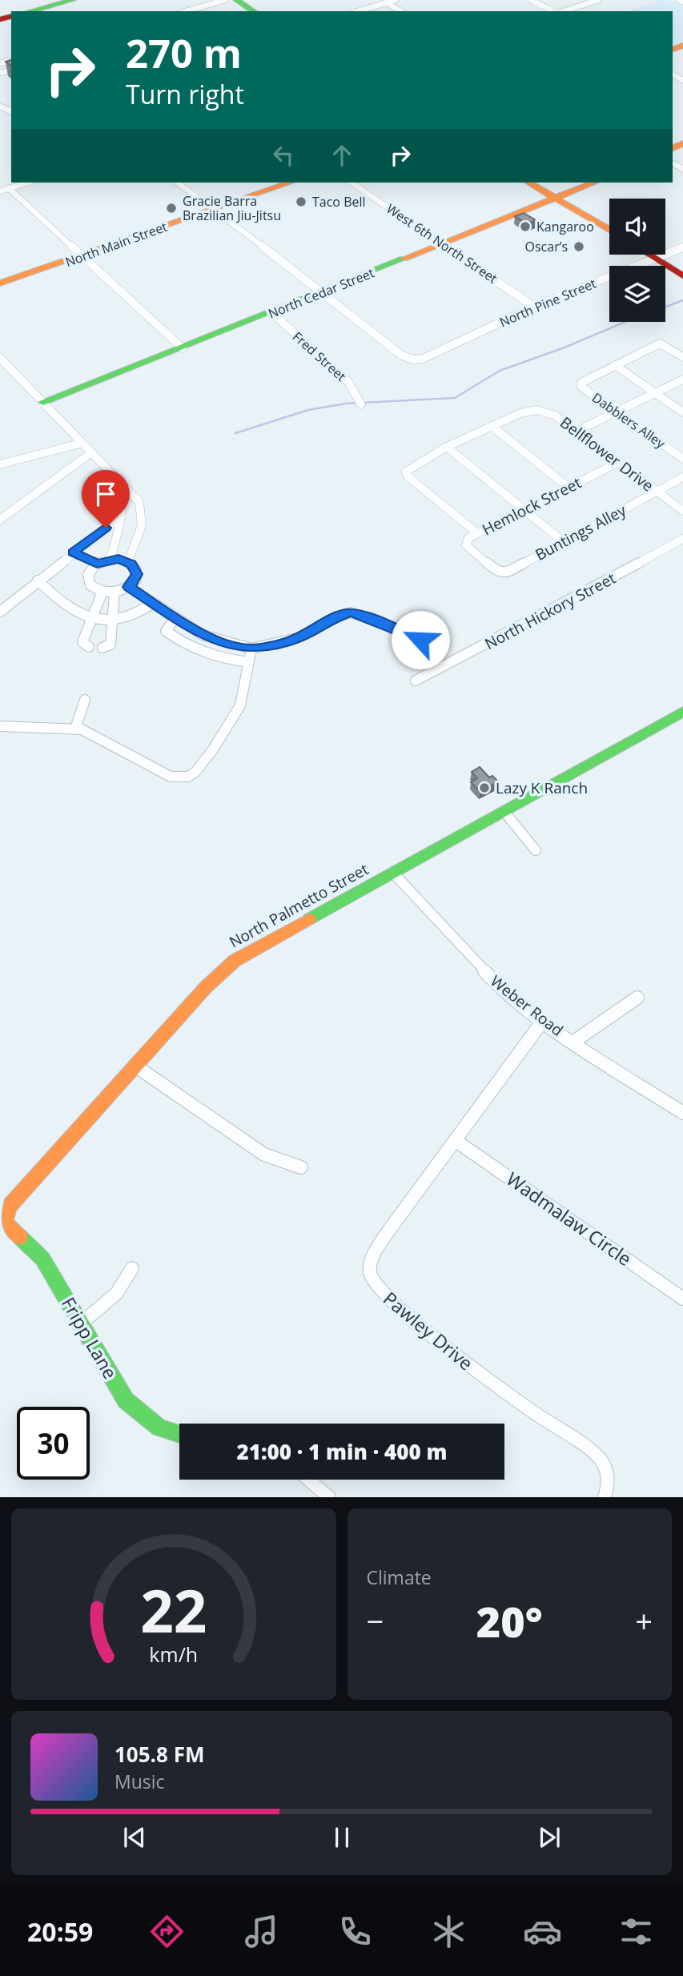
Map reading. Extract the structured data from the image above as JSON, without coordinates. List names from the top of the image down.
{
  "streets": {
    "street": [
      "West 6th North Street",
      "North Main Street",
      "North Cedar Street",
      "North Pine Street",
      "Fred Street",
      "Dabblers Alley",
      "Bellflower Drive",
      "Hemlock Street",
      "Buntings Alley",
      "North Hickory Street",
      "North Palmetto Street",
      "Weber Road",
      "Wadmalaw Circle",
      "Pawley Drive",
      "Fripp Lane"
    ]
  },
  "crossings": [
    ["West 6th North Street", "North Cedar Street"],
    ["West 6th North Street", "North Pine Street"],
    ["North Cedar Street", "North Pine Street"],
    ["North Cedar Street", "Fred Street"],
    ["Bellflower Drive", "Hemlock Street"],
    ["Bellflower Drive", "Buntings Alley"],
    ["Hemlock Street", "Buntings Alley"],
    ["North Palmetto Street", "Weber Road"],
    ["North Palmetto Street", "Fripp Lane"],
    ["Weber Road", "Pawley Drive"],
    ["Wadmalaw Circle", "Pawley Drive"]
  ],
  "places": [
    "Taco Bell",
    "Gracie Barra Brazilian Jiu-Jitsu",
    "Kangaroo",
    "Oscar’s",
    "Lazy K Ranch"
  ],
  "page": {
    "turn": ["270 m", "Turn right"],
    "limit": "30",
    "trip": "21:00 · 1 min · 400 m",
    "tile": "Climate",
    "heat": ["−", "20°", "+"],
    "song": ["105.8 FM", "Music"],
    "tabs": "20:59",
    "gauge": ["22", "km/h"]
  }
}
